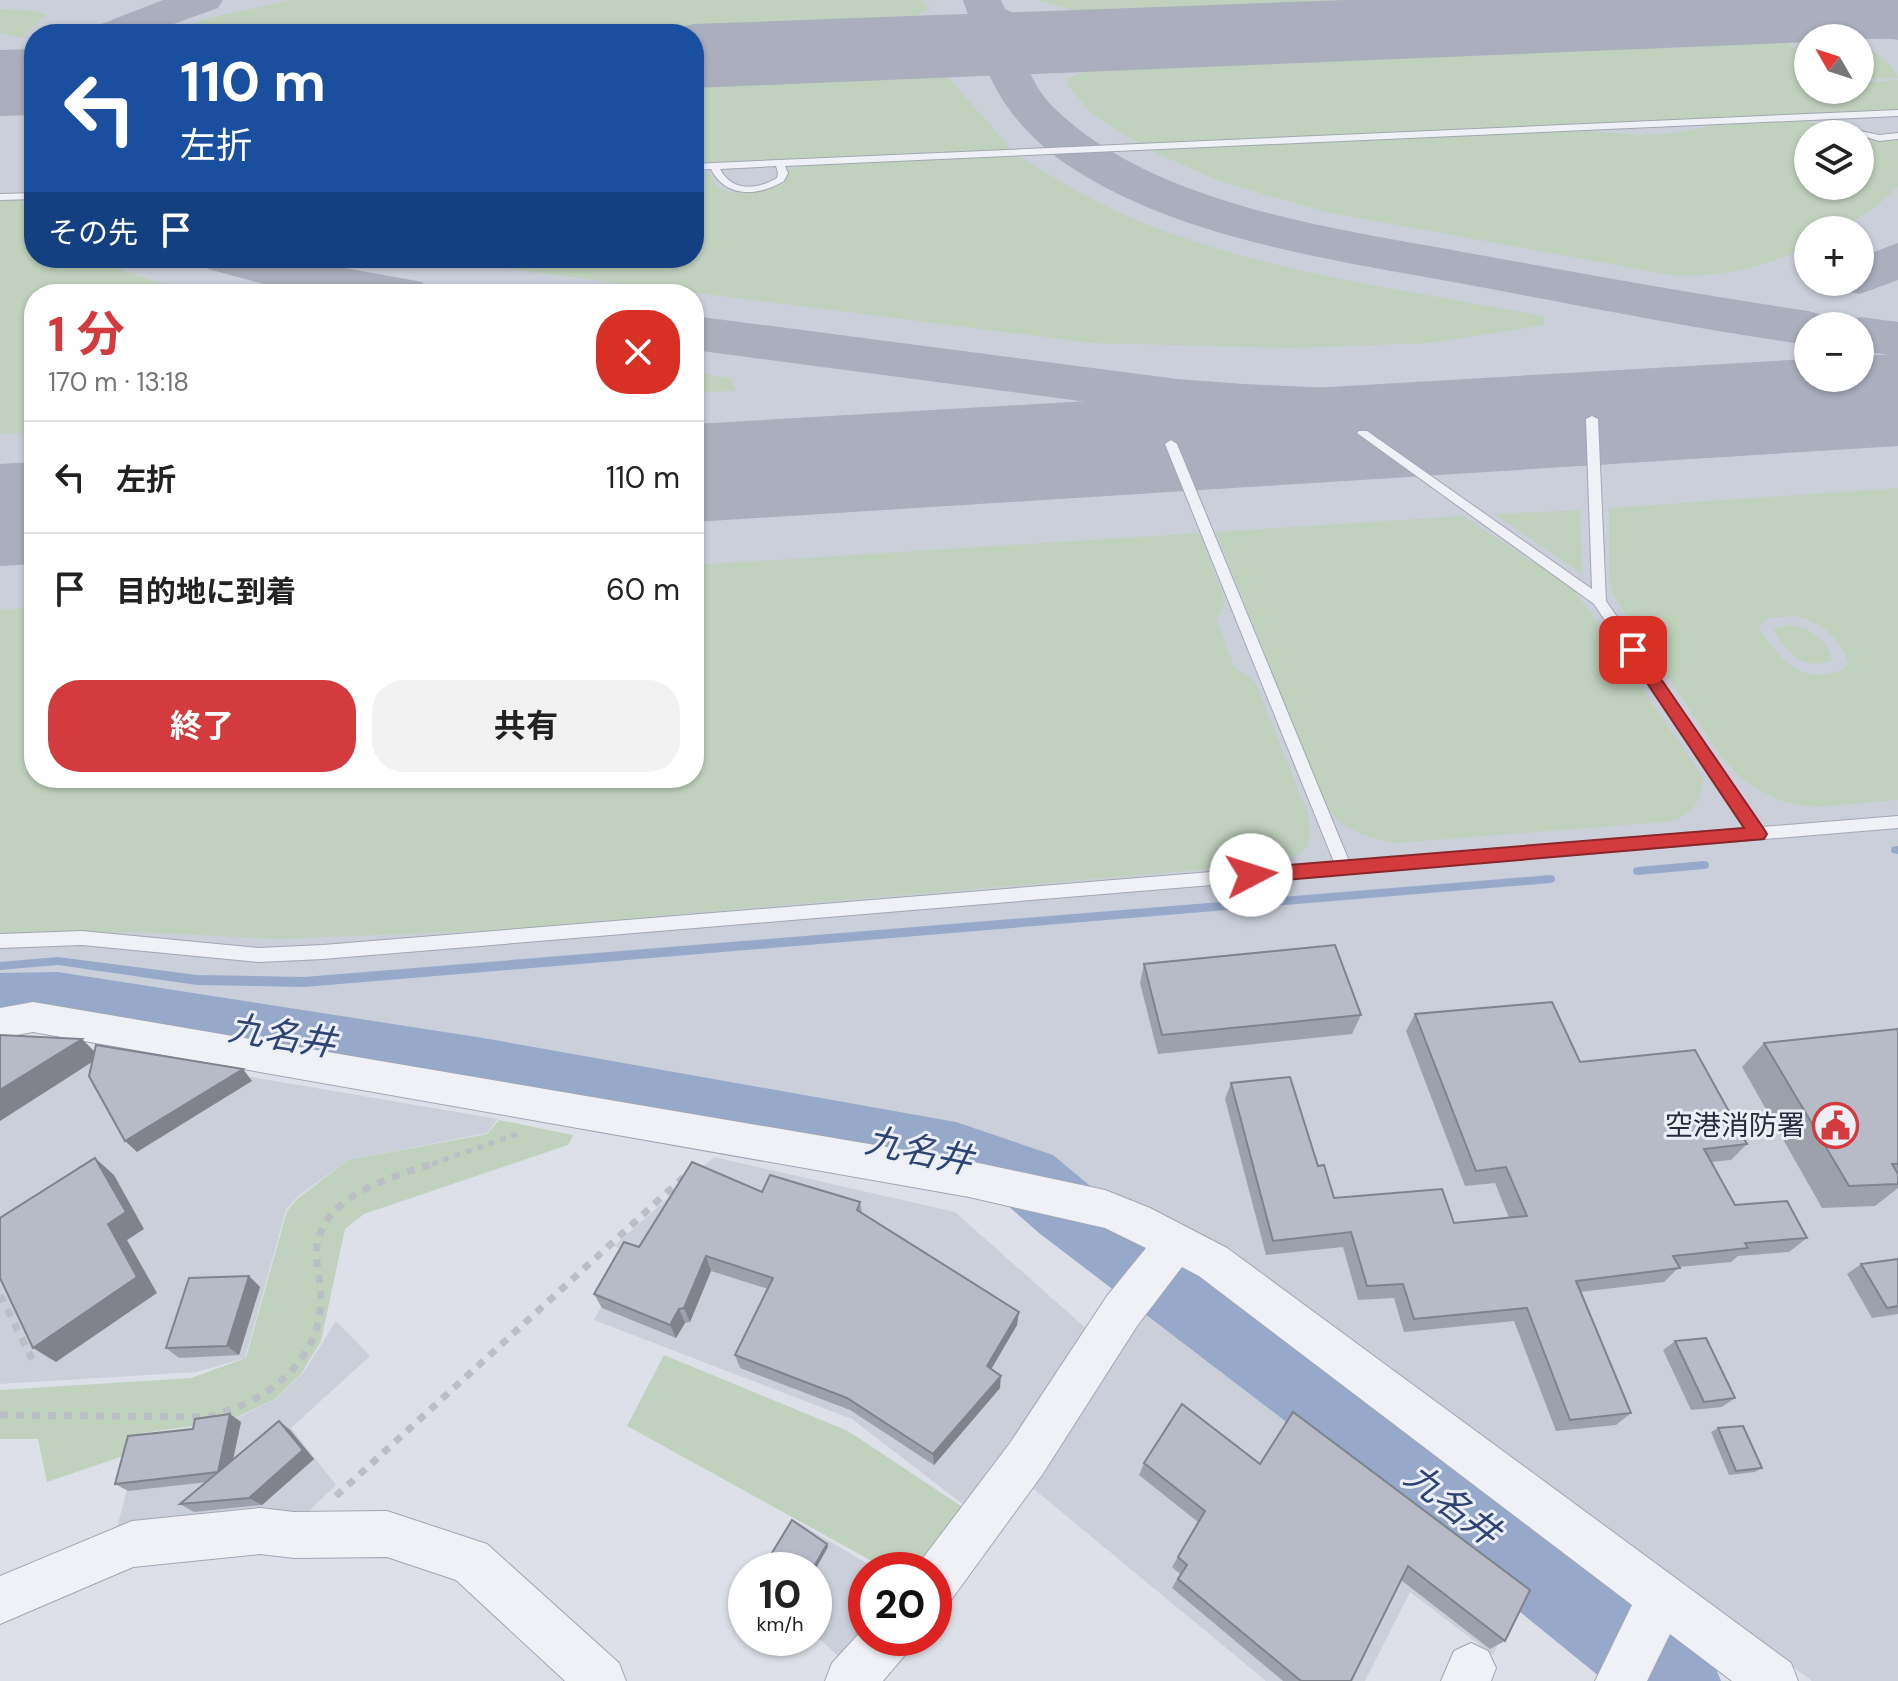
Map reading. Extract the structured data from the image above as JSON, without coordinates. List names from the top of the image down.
{
  "water": ["九名井"],
  "places": {
    "public building": ["空港消防署"]
  },
  "north": "top left",
  "page": {
    "map_buttons": ["+", "−"],
    "turn": ["110 m", "左折"],
    "then": "その先",
    "heading": ["1 分", "170 m · 13:18"],
    "list": [
      {
        "name": "左折",
        "value": "110 m"
      },
      {
        "name": "目的地に到着",
        "value": "60 m"
      }
    ],
    "buttons": ["終了", "共有"],
    "speed": "10 km/h",
    "limit": "20"
  }
}
